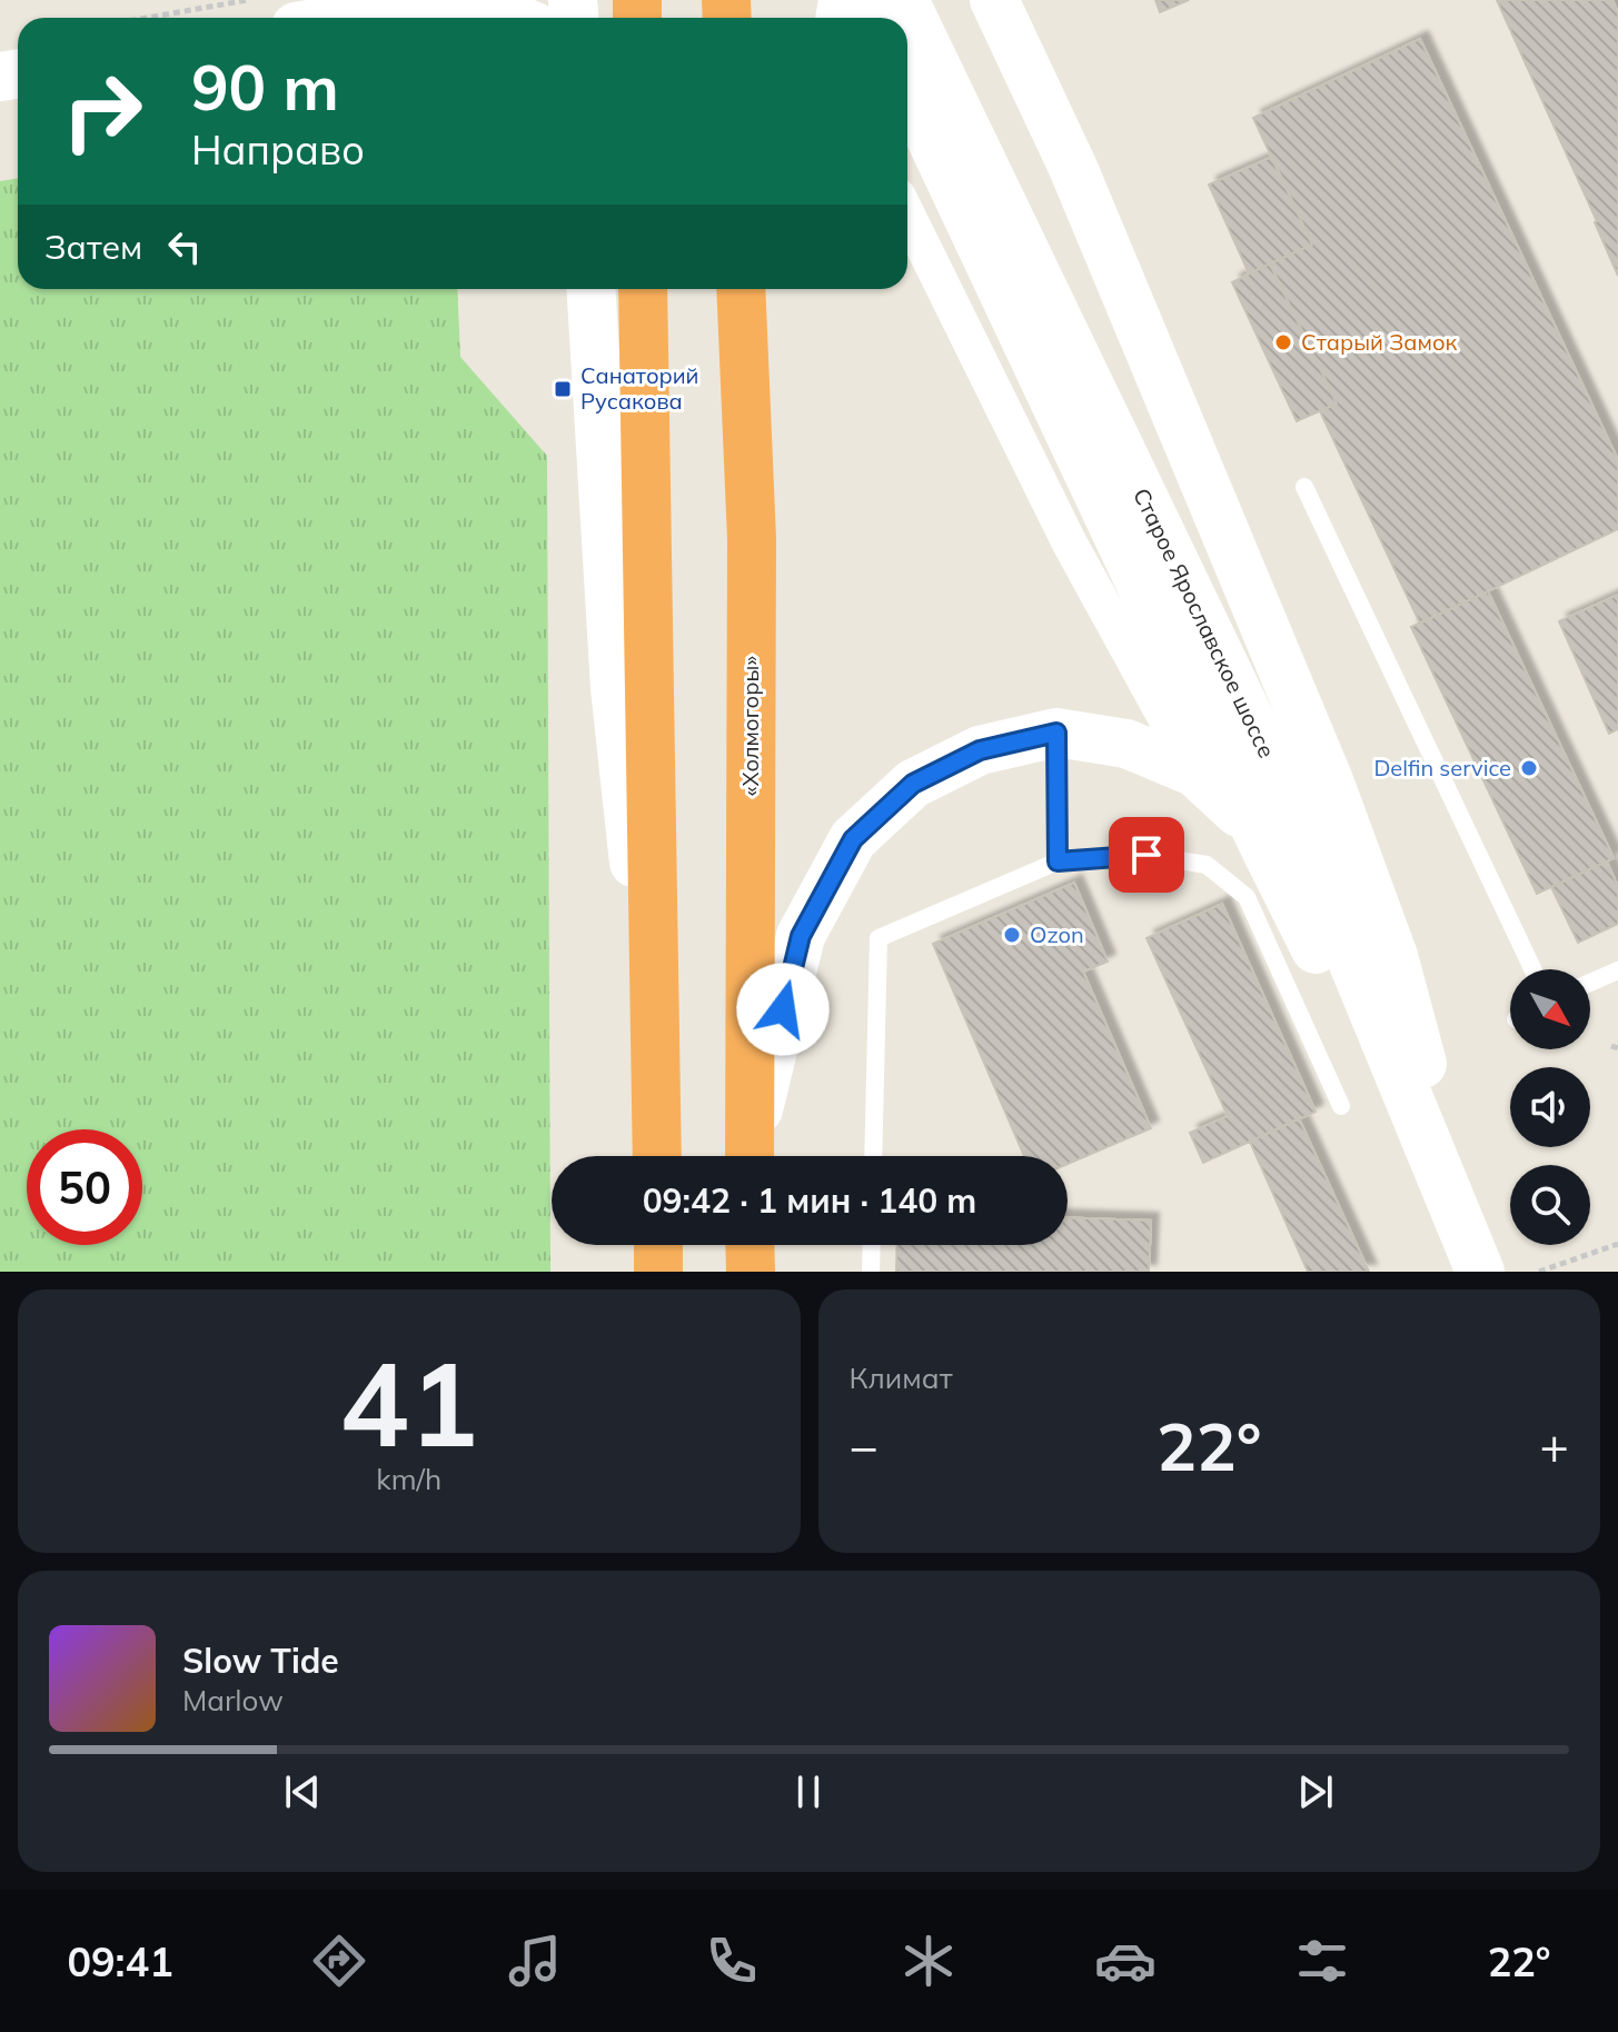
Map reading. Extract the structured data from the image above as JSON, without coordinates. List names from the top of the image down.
{
  "streets": {
    "highway": ["«Холмогоры»"],
    "main road": ["Старое Ярославское шоссе"]
  },
  "places": {
    "other": ["Старый Замок", "Delfin service", "Ozon"],
    "transit": ["Санаторий Русакова"]
  },
  "north": "bottom right",
  "page": {
    "turn": ["90 m", "Направо"],
    "then": "Затем",
    "limit": "50",
    "trip": "09:42 · 1 мин · 140 m",
    "tile": [
      ["41", "km/h"],
      "Климат"
    ],
    "heat": ["−", "22°", "+"],
    "song": ["Slow Tide", "Marlow"],
    "tabs": ["09:41", "22°"]
  }
}
